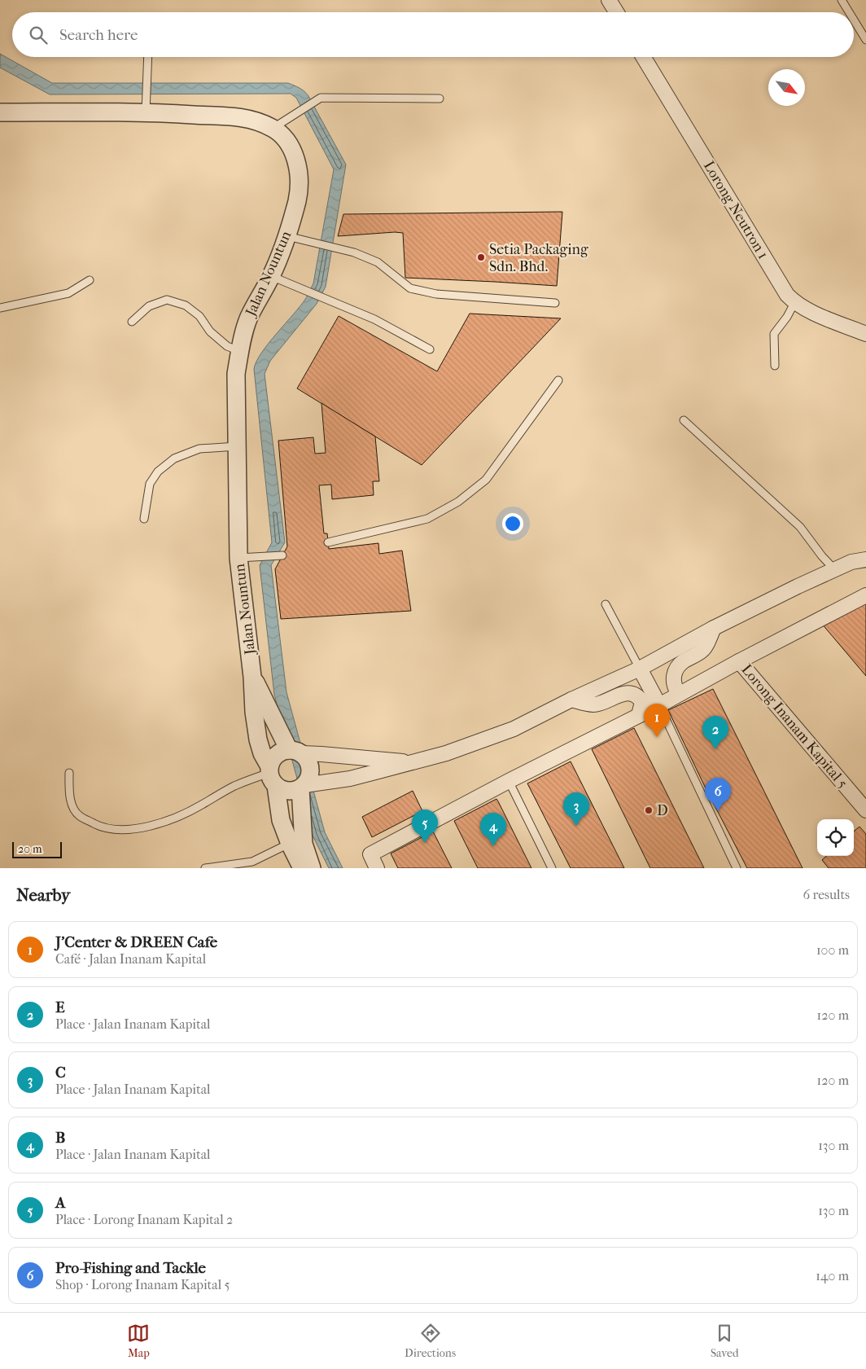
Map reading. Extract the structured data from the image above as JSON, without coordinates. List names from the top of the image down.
{
  "streets": {
    "street": ["Lorong Neutron 1", "Jalan Nountun", "Lorong Inanam Kapital 5"]
  },
  "places": ["Setia Packaging Sdn. Bhd.", "D"],
  "scale_bar": "20 m",
  "north": "bottom right",
  "page": {
    "search": "Search here",
    "pins": [
      "1",
      "2",
      "6",
      "3",
      "5",
      "4"
    ],
    "scale": "20 m",
    "heading": ["Nearby", "6 results"],
    "list": [
      {
        "mark": "1",
        "name": "J’Center & DREEN Cafe",
        "note": "Café · Jalan Inanam Kapital",
        "value": "100 m"
      },
      {
        "mark": "2",
        "name": "E",
        "note": "Place · Jalan Inanam Kapital",
        "value": "120 m"
      },
      {
        "mark": "3",
        "name": "C",
        "note": "Place · Jalan Inanam Kapital",
        "value": "120 m"
      },
      {
        "mark": "4",
        "name": "B",
        "note": "Place · Jalan Inanam Kapital",
        "value": "130 m"
      },
      {
        "mark": "5",
        "name": "A",
        "note": "Place · Lorong Inanam Kapital 2",
        "value": "130 m"
      },
      {
        "mark": "6",
        "name": "Pro-Fishing and Tackle",
        "note": "Shop · Lorong Inanam Kapital 5",
        "value": "140 m"
      }
    ],
    "nav": ["Map", "Directions", "Saved"]
  }
}
